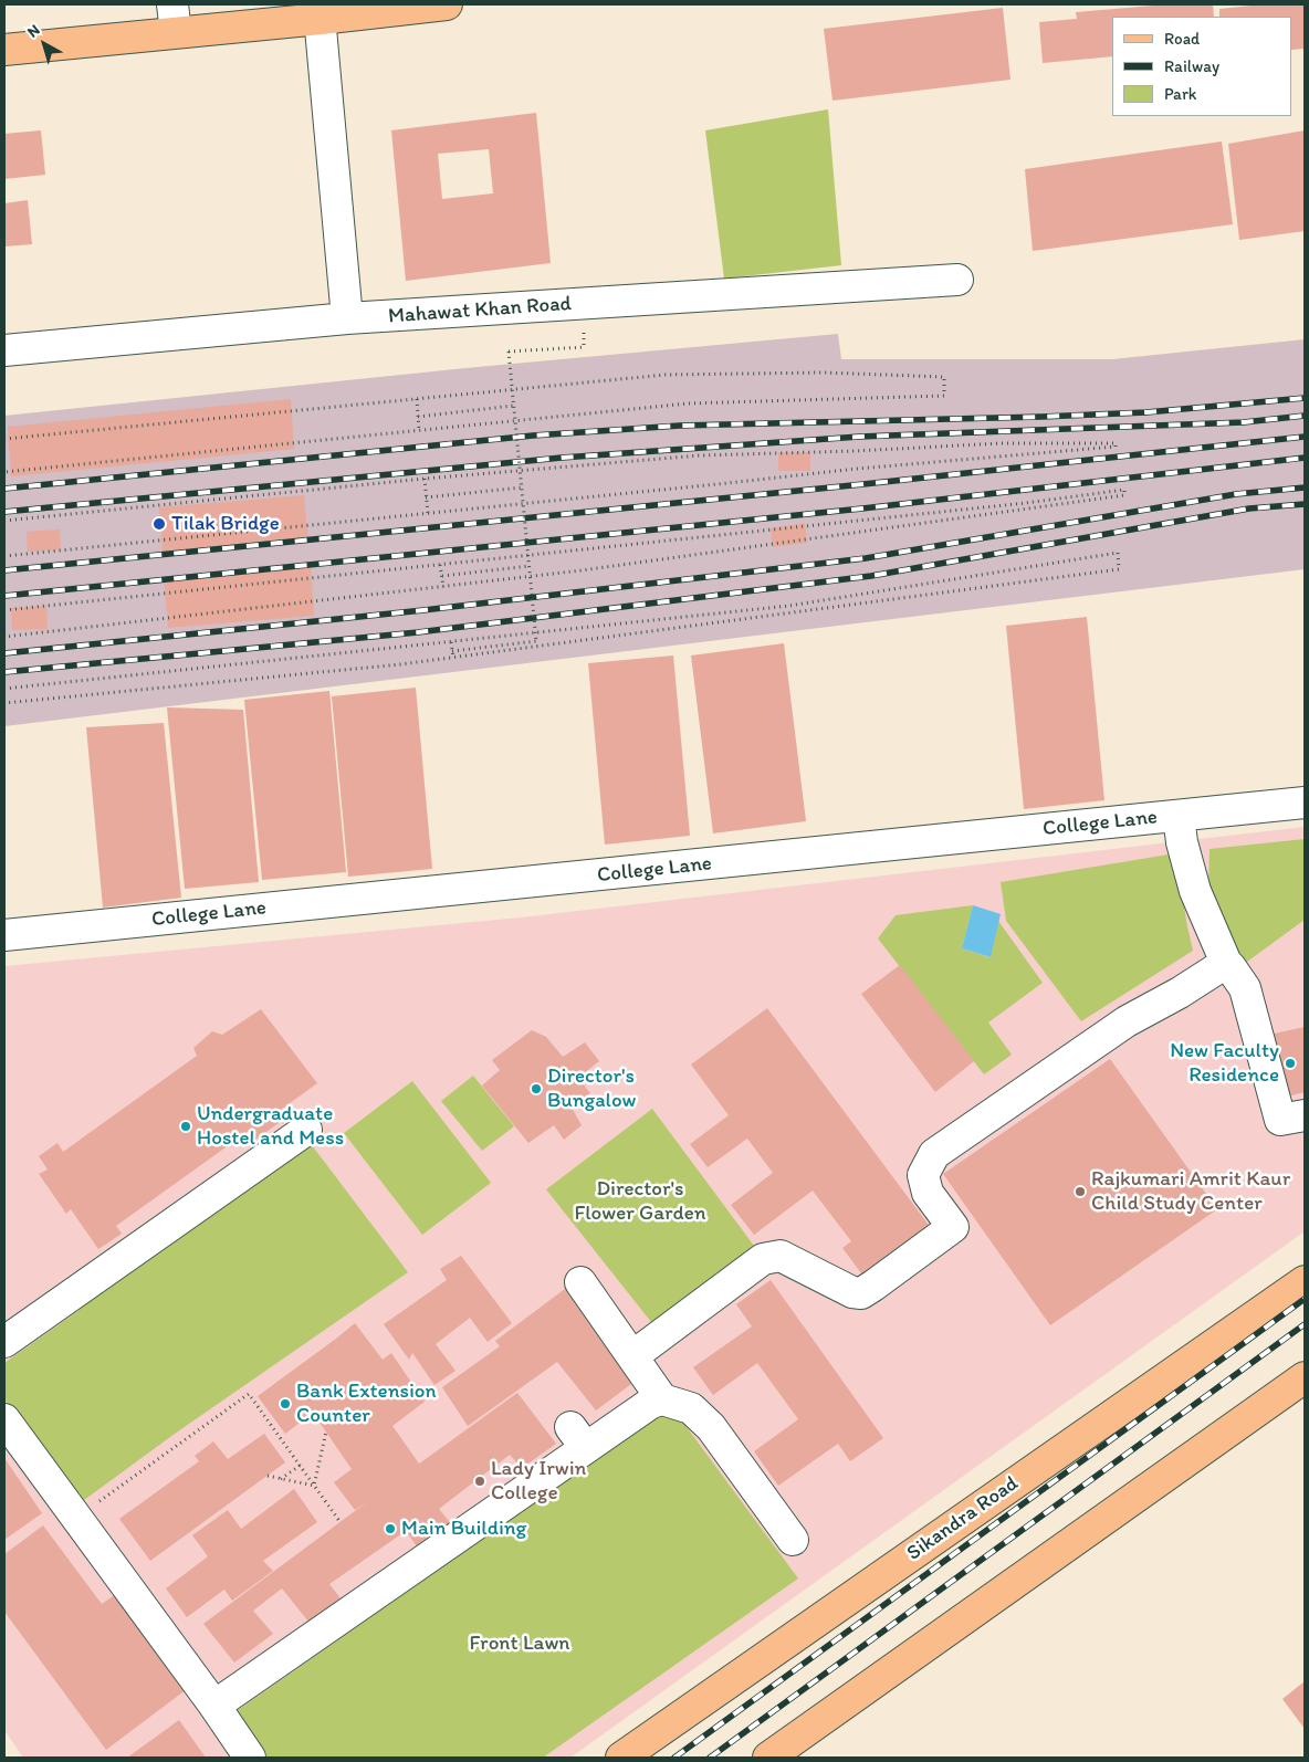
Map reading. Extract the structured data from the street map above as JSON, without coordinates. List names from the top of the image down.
{
  "streets": {
    "main road": ["Sikandra Road"],
    "street": ["Mahawat Khan Road", "College Lane"]
  },
  "parks": ["Director's Flower Garden", "Front Lawn"],
  "places": [
    "Tilak Bridge",
    "New Faculty Residence",
    "Director's Bungalow",
    "Undergraduate Hostel and Mess",
    "Rajkumari Amrit Kaur Child Study Center",
    "Bank Extension Counter",
    "Lady Irwin College",
    "Main Building"
  ],
  "legend": ["Road", "Railway", "Park"],
  "north": "top left"
}
